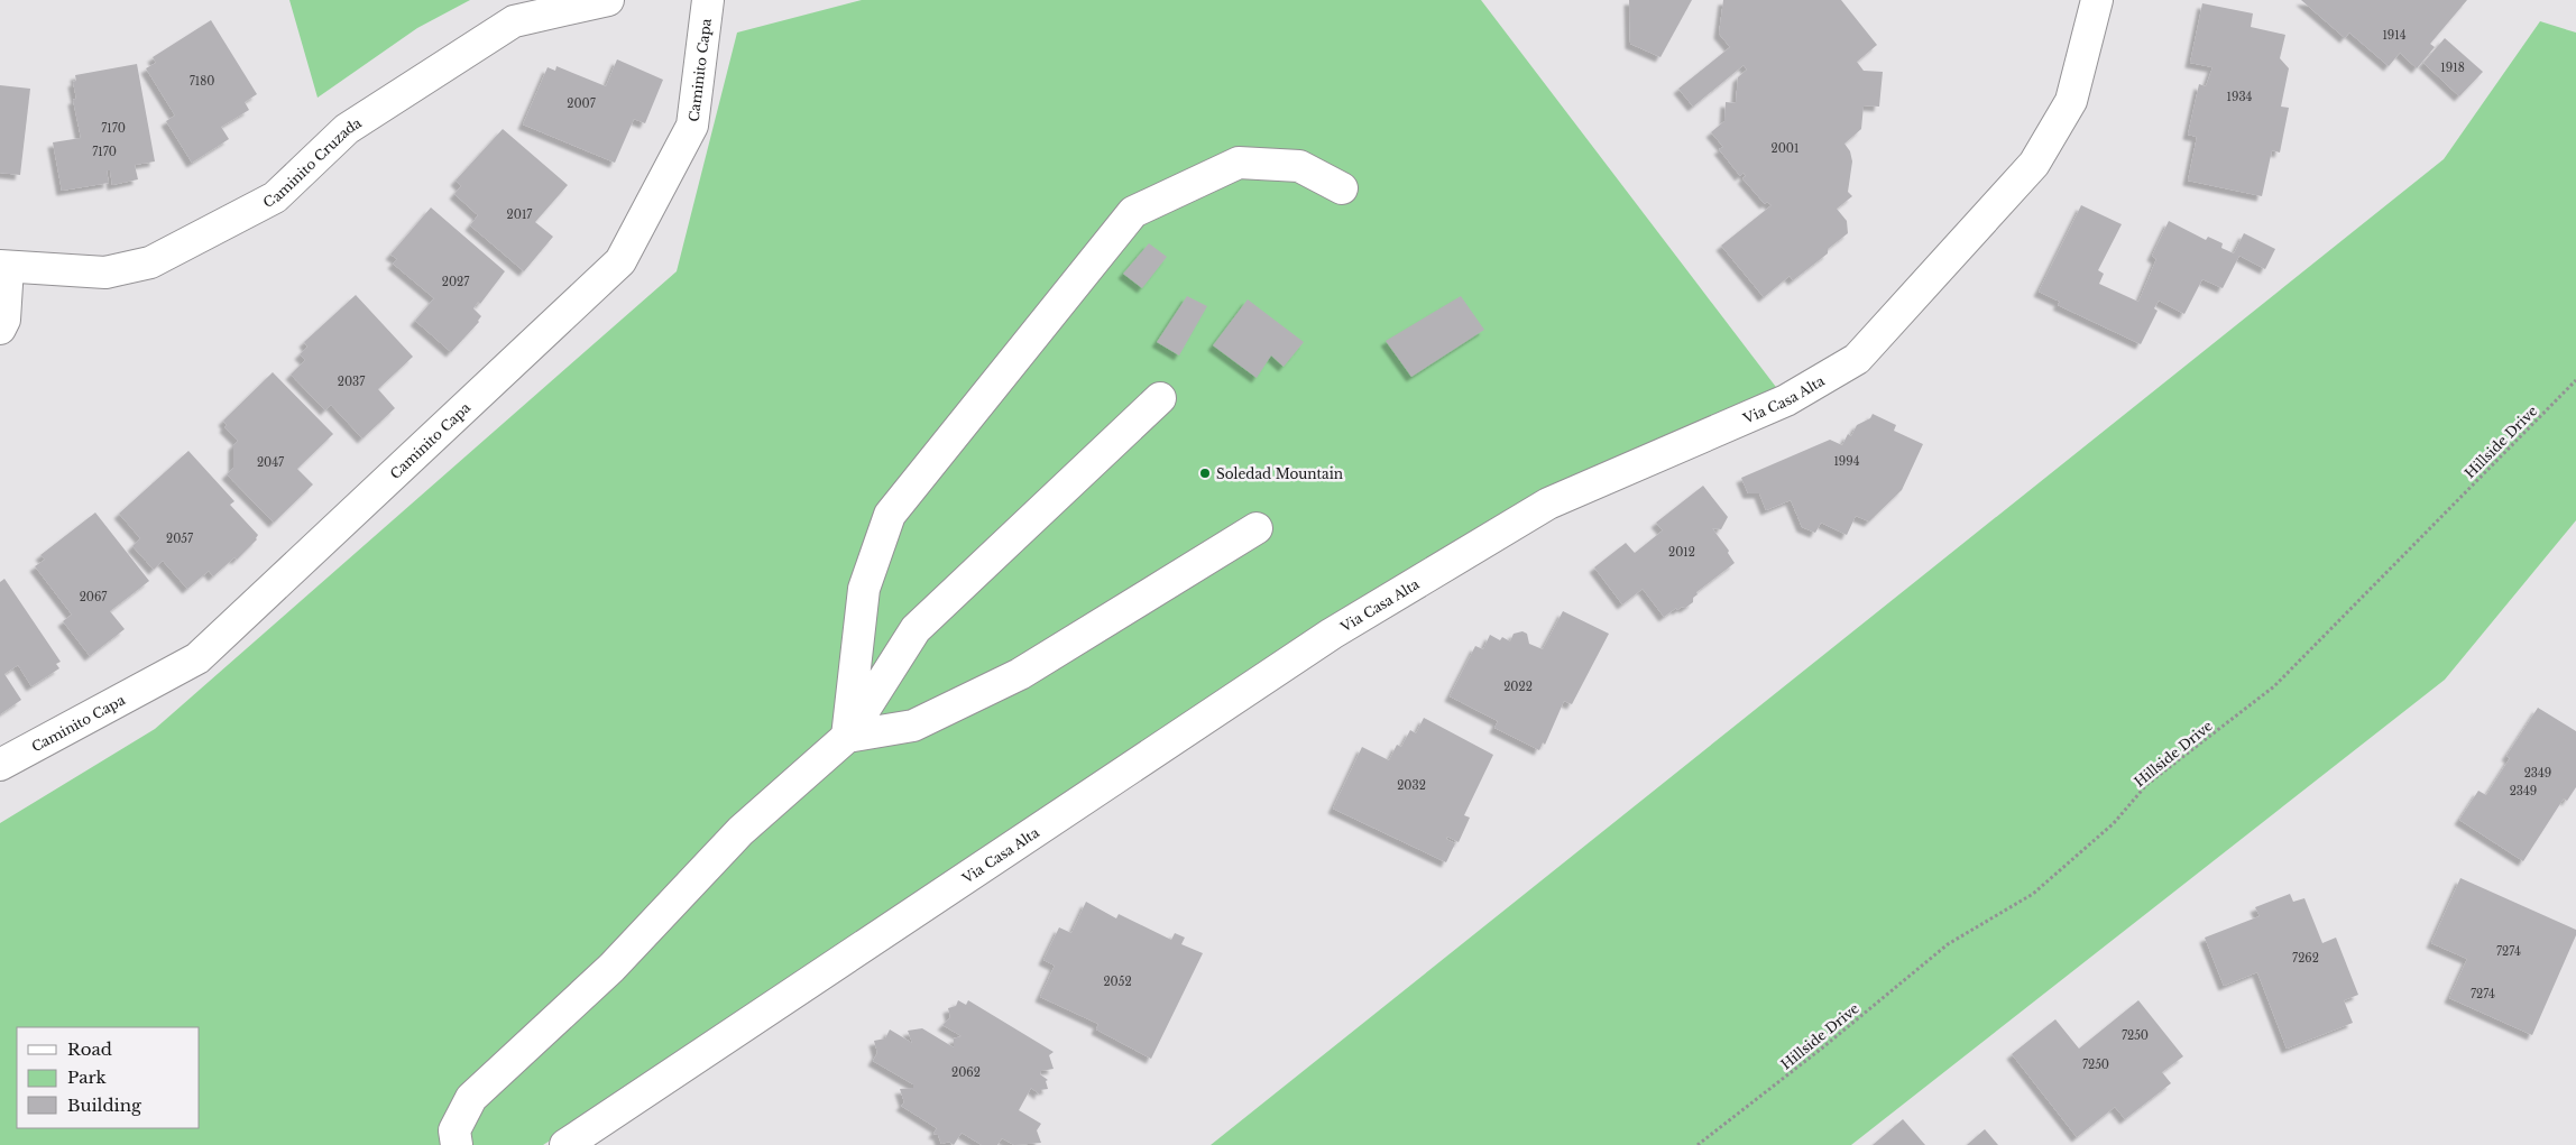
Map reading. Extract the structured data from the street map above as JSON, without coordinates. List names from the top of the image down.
{
  "streets": {
    "street": ["Caminito Capa", "Caminito Cruzada", "Via Casa Alta"],
    "path": ["Hillside Drive"]
  },
  "places": ["Soledad Mountain"],
  "house_numbers": [
    "1914",
    "1918",
    "7180",
    "1934",
    "2007",
    "7170",
    "2001",
    "7170",
    "2017",
    "2027",
    "2037",
    "1994",
    "2047",
    "2057",
    "2012",
    "2067",
    "2022",
    "2349",
    "2032",
    "2349",
    "7274",
    "7262",
    "2052",
    "7274",
    "7250",
    "7250",
    "2062"
  ],
  "legend": ["Road", "Park", "Building"]
}
